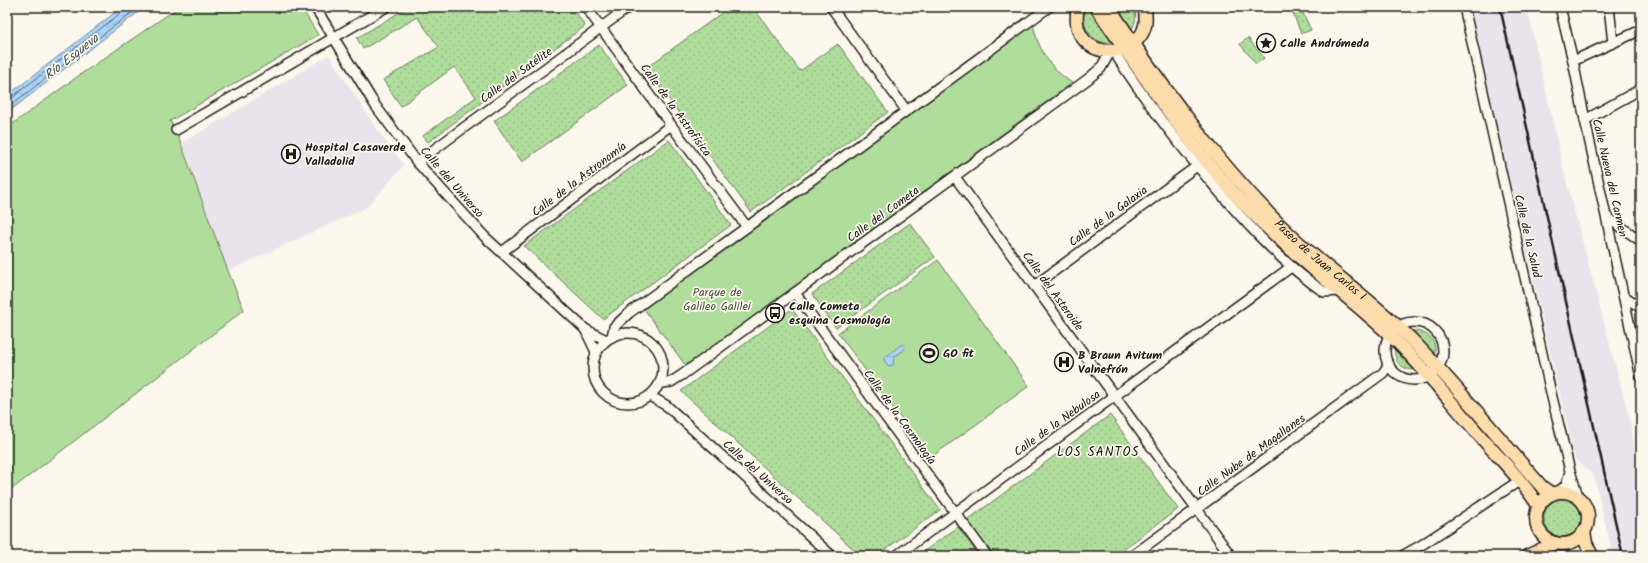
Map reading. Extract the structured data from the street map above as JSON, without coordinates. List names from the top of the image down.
{
  "streets": {
    "main road": ["Paseo de Juan Carlos I"],
    "street": [
      "Calle del Satélite",
      "Calle de la Astrofísica",
      "Calle Nueva del Carmen",
      "Calle de la Astronomía",
      "Calle del Universo",
      "Calle del Cometa",
      "Calle de la Galaxia",
      "Calle de la Salud",
      "Calle del Asteroide",
      "Calle de la Cosmología",
      "Calle de la Nebulosa",
      "Calle Nube de Magallanes"
    ]
  },
  "crossings": [
    ["Calle del Satélite", "Calle de la Astrofísica"],
    ["Calle del Satélite", "Calle del Universo"],
    ["Calle de la Astrofísica", "Calle de la Astronomía"],
    ["Calle de la Astronomía", "Calle del Universo"],
    ["Calle del Universo", "Calle del Cometa"],
    ["Calle del Cometa", "Paseo de Juan Carlos I"],
    ["Calle del Cometa", "Calle del Asteroide"],
    ["Calle del Cometa", "Calle de la Cosmología"],
    ["Calle de la Galaxia", "Paseo de Juan Carlos I"],
    ["Calle de la Galaxia", "Calle del Asteroide"],
    ["Calle de la Salud", "Paseo de Juan Carlos I"],
    ["Paseo de Juan Carlos I", "Calle de la Nebulosa"],
    ["Calle del Asteroide", "Calle de la Nebulosa"],
    ["Calle del Asteroide", "Calle Nube de Magallanes"],
    ["Calle de la Cosmología", "Calle de la Nebulosa"]
  ],
  "districts": ["LOS SANTOS"],
  "water": ["Río Esgueva"],
  "parks": ["Parque de Galileo Galilei"],
  "places": {
    "place": ["Calle Andrómeda"],
    "hospital": ["Hospital Casaverde Valladolid", "B Braun Avitum Valnefrón"],
    "bus stop": ["Calle Cometa esquina Cosmología"],
    "sports": ["GO fit"]
  }
}
